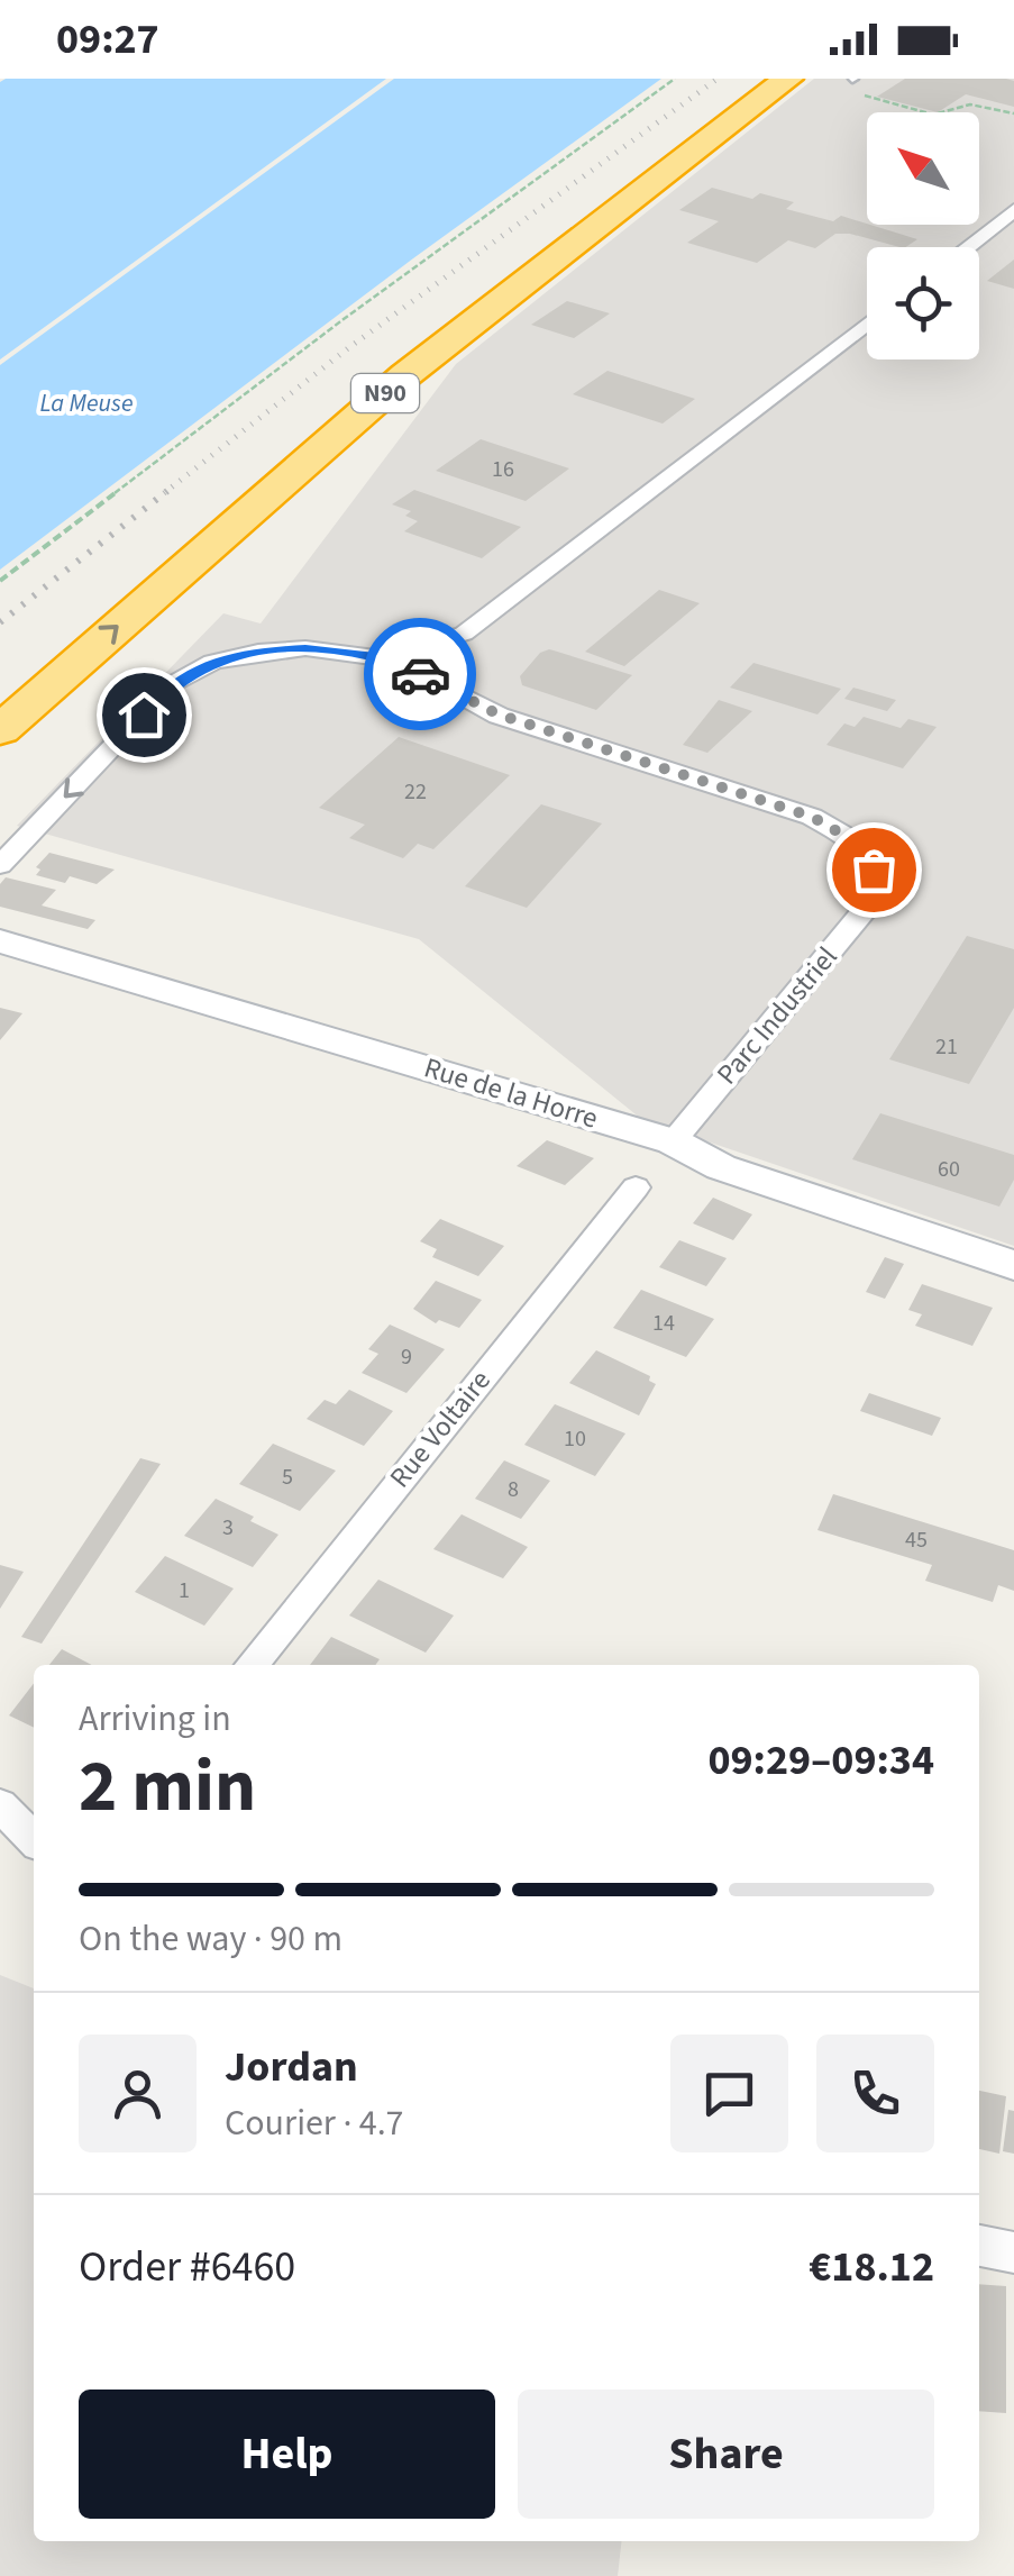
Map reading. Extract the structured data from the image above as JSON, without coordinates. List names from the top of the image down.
{
  "streets": {
    "highway": ["N90"],
    "street": ["Parc Industriel", "Rue de la Horre", "Rue Voltaire"]
  },
  "crossings": [
    ["Parc Industriel", "Rue de la Horre"]
  ],
  "water": ["La Meuse"],
  "house_numbers": [
    "16",
    "22",
    "21",
    "60",
    "14",
    "9",
    "10",
    "5",
    "8",
    "3",
    "45",
    "1"
  ],
  "north": "top left",
  "page": {
    "status": "09:27",
    "heading": ["2 min", "Arriving in", "09:29–09:34"],
    "panel": [
      "Jordan",
      "Courier · 4.7",
      "Order #6460",
      "€18.12"
    ],
    "bar": "On the way · 90 m",
    "buttons": ["Help", "Share"]
  }
}
